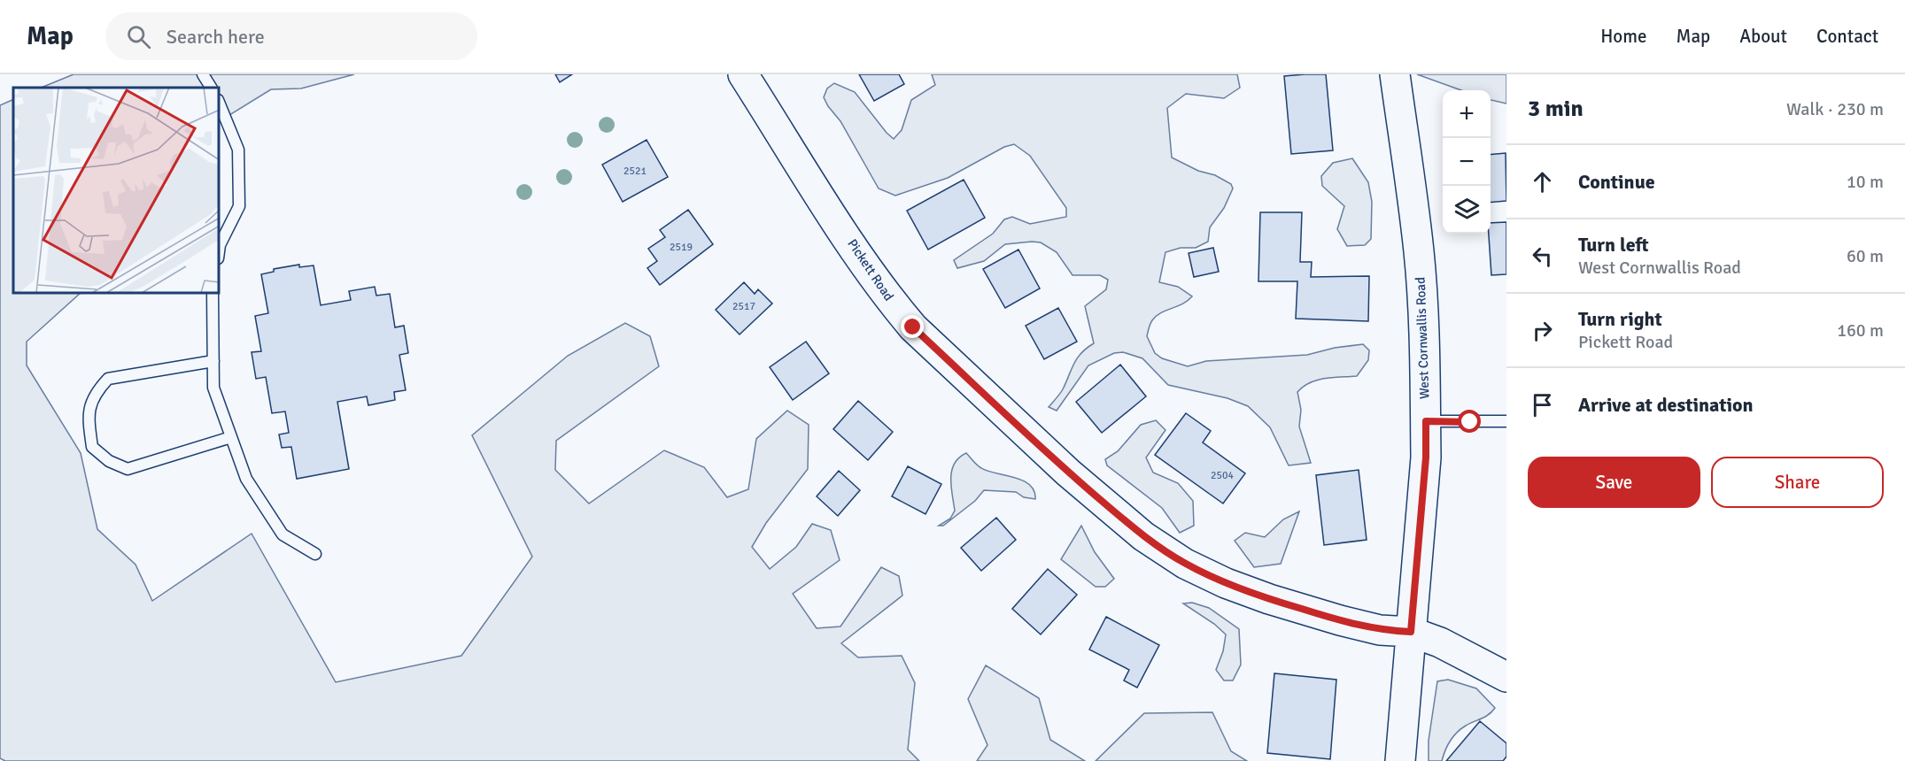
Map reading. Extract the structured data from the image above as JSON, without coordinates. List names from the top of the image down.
{
  "streets": {
    "street": ["Pickett Road", "West Cornwallis Road"]
  },
  "crossings": [
    ["Pickett Road", "West Cornwallis Road"]
  ],
  "house_numbers": [
    "2521",
    "2519",
    "2517",
    "2504"
  ],
  "page": {
    "header": "Map",
    "search": "Search here",
    "nav": [
      "Home",
      "Map",
      "About",
      "Contact"
    ],
    "heading": ["3 min", "Walk · 230 m"],
    "map_buttons": ["+", "−"],
    "list": [
      ["Continue", "10 m"],
      ["Turn left", "West Cornwallis Road", "60 m"],
      ["Turn right", "Pickett Road", "160 m"],
      "Arrive at destination"
    ],
    "buttons": ["Save", "Share"]
  }
}
